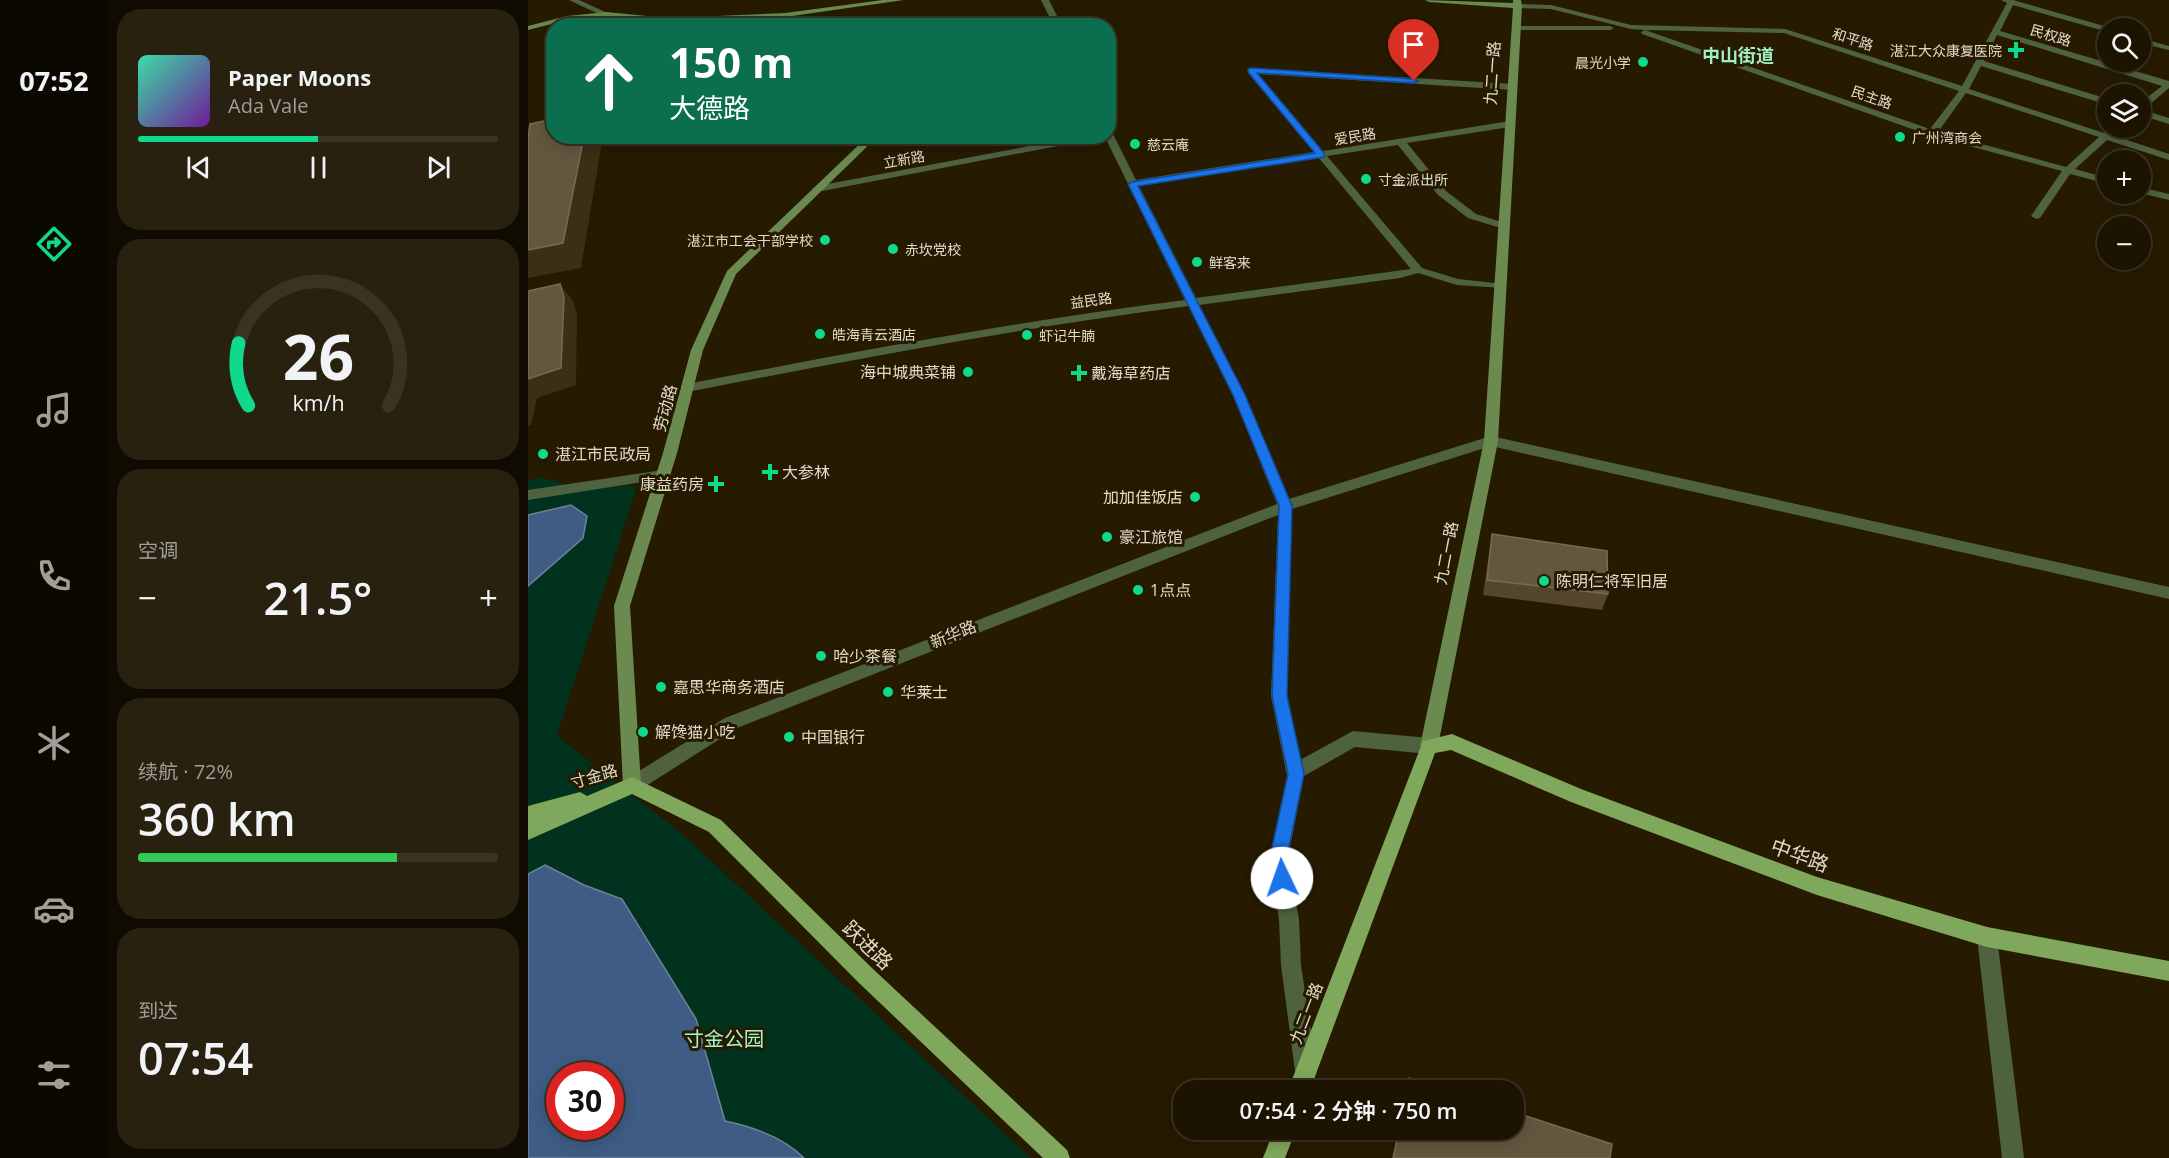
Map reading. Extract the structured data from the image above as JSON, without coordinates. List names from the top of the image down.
{
  "streets": {
    "main road": [
      "九二一路",
      "寸金路",
      "中华路",
      "跃进路"
    ],
    "street": [
      "民权路",
      "和平路",
      "民主路",
      "爱民路",
      "立新路",
      "益民路",
      "劳动路",
      "新华路"
    ]
  },
  "crossings": [
    ["和平路", "九二一路"],
    ["和平路", "民主路"],
    ["九二一路", "爱民路"],
    ["九二一路", "益民路"],
    ["九二一路", "新华路"],
    ["九二一路", "中华路"],
    ["立新路", "劳动路"],
    ["益民路", "劳动路"],
    ["劳动路", "新华路"],
    ["劳动路", "寸金路"],
    ["劳动路", "跃进路"],
    ["新华路", "寸金路"],
    ["新华路", "跃进路"],
    ["寸金路", "跃进路"]
  ],
  "districts": ["中山街道"],
  "parks": ["寸金公园"],
  "places": {
    "health": [
      "湛江大众康复医院",
      "戴海草药店",
      "大参林",
      "康益药房"
    ],
    "other": [
      "晨光小学",
      "广州湾商会",
      "慈云庵",
      "寸金派出所",
      "湛江市工会干部学校",
      "赤坎党校",
      "鲜客来",
      "皓海青云酒店",
      "虾记牛腩",
      "海中城典菜铺",
      "湛江市民政局",
      "加加佳饭店",
      "豪江旅馆",
      "陈明仁将军旧居",
      "1点点",
      "哈少茶餐",
      "嘉思华商务酒店",
      "华莱士",
      "解馋猫小吃",
      "中国银行"
    ]
  },
  "page": {
    "tabs": "07:52",
    "map_buttons": ["+", "−"],
    "turn": ["150 m", "大德路"],
    "song": ["Paper Moons", "Ada Vale"],
    "tile": [
      "空调",
      ["续航 · 72%", "360 km"],
      ["到达", "07:54"]
    ],
    "heat": ["−", "21.5°", "+"],
    "limit": "30",
    "trip": "07:54 · 2 分钟 · 750 m",
    "gauge": ["26", "km/h"]
  }
}
